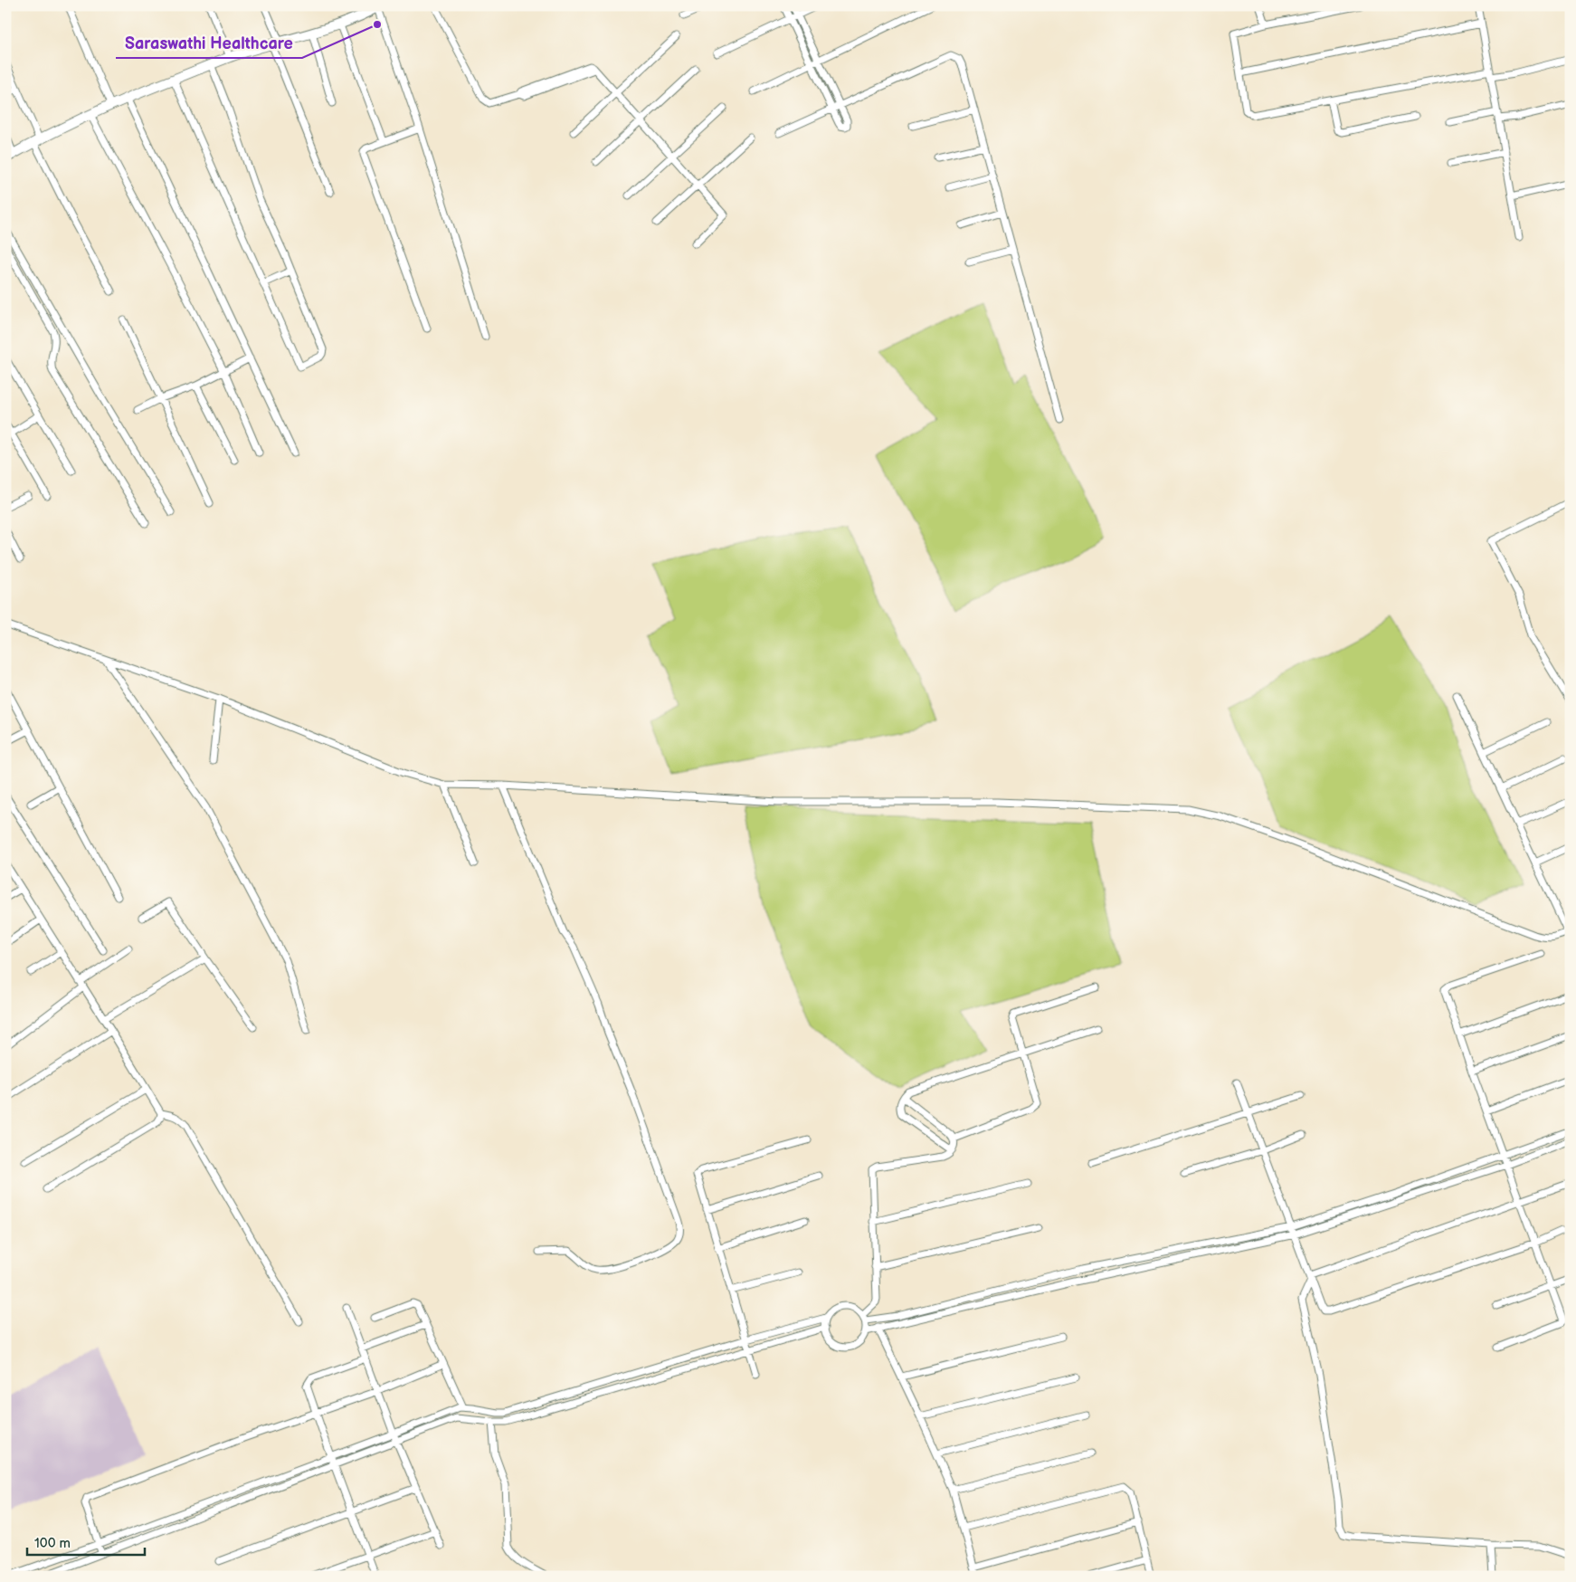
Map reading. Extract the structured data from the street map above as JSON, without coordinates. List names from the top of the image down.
{
  "places": ["Saraswathi Healthcare"],
  "scale_bar": "100 m"
}
